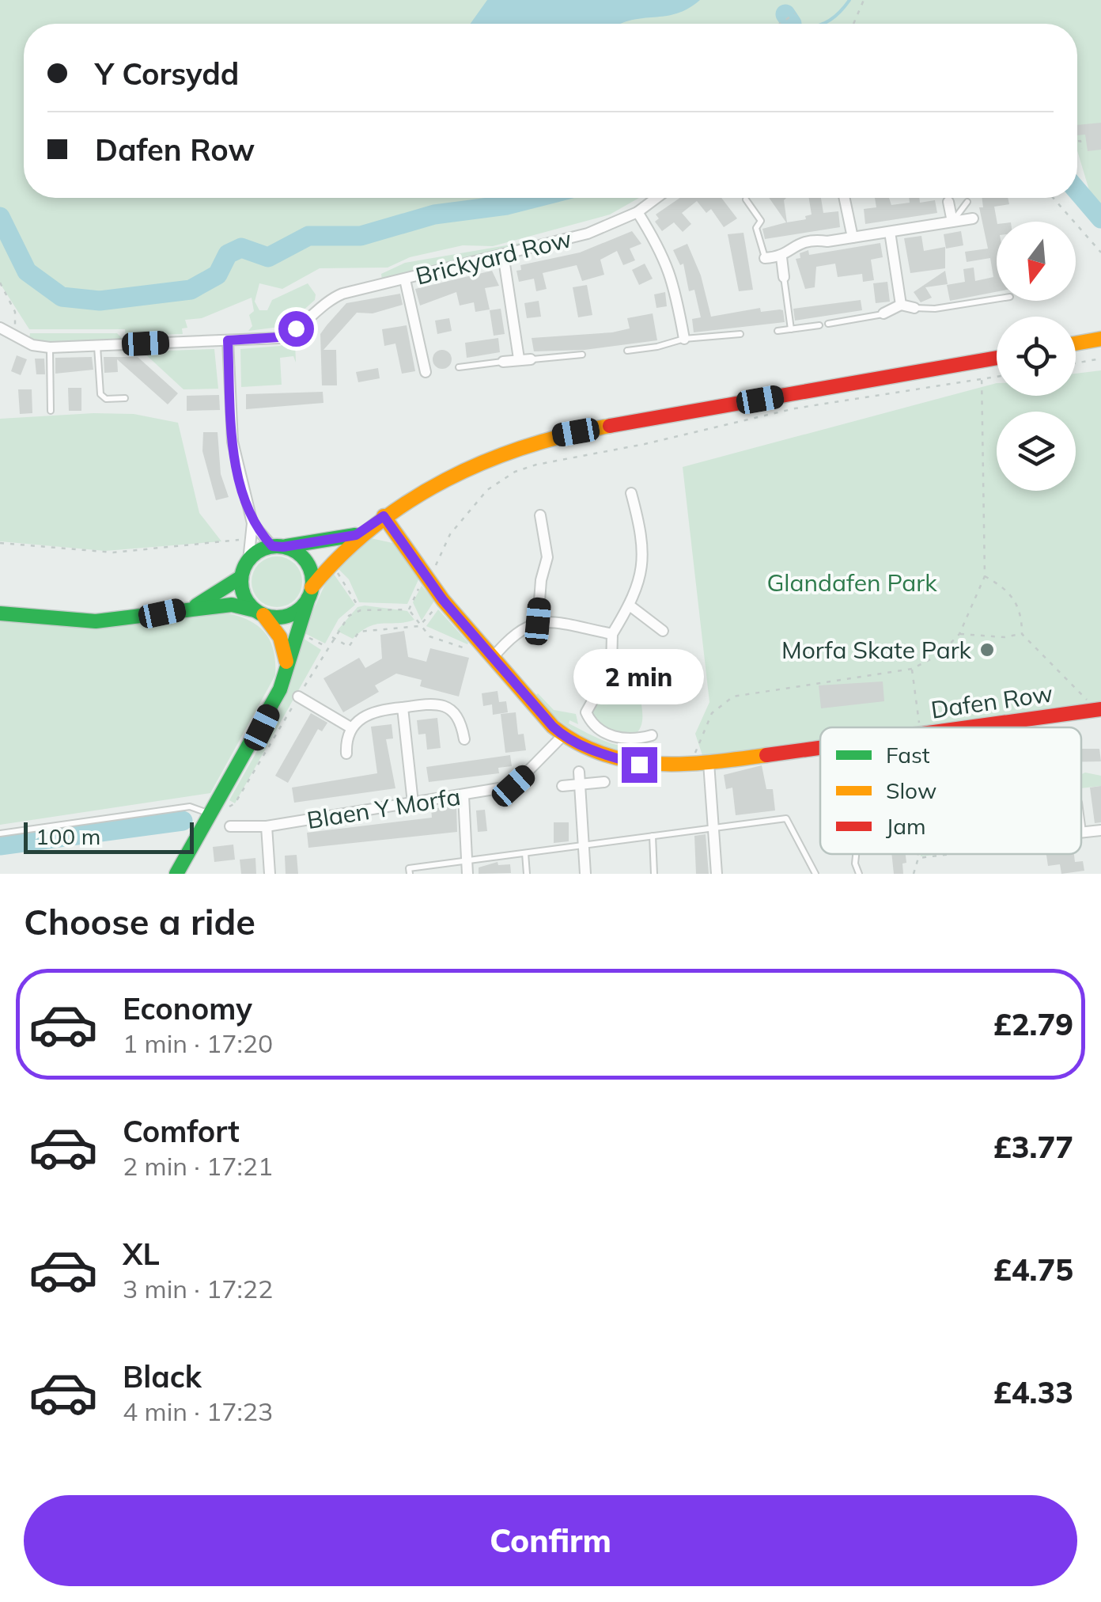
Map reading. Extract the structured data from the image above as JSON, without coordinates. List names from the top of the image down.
{
  "streets": {
    "main road": ["Dafen Row"],
    "street": ["Brickyard Row", "Blaen Y Morfa"]
  },
  "crossings": [
    ["Dafen Row", "Blaen Y Morfa"]
  ],
  "parks": ["Glandafen Park"],
  "places": ["Morfa Skate Park"],
  "legend": ["Fast", "Slow", "Jam"],
  "scale_bar": "100 m",
  "north": "bottom",
  "page": {
    "banner": ["Y Corsydd", "Dafen Row"],
    "bubble": "2 min",
    "scale": "100 m",
    "heading": "Choose a ride",
    "list": [
      {
        "name": "Economy",
        "note": "1 min · 17:20",
        "value": "£2.79"
      },
      {
        "name": "Comfort",
        "note": "2 min · 17:21",
        "value": "£3.77"
      },
      {
        "name": "XL",
        "note": "3 min · 17:22",
        "value": "£4.75"
      },
      {
        "name": "Black",
        "note": "4 min · 17:23",
        "value": "£4.33"
      }
    ],
    "buttons": "Confirm"
  }
}
